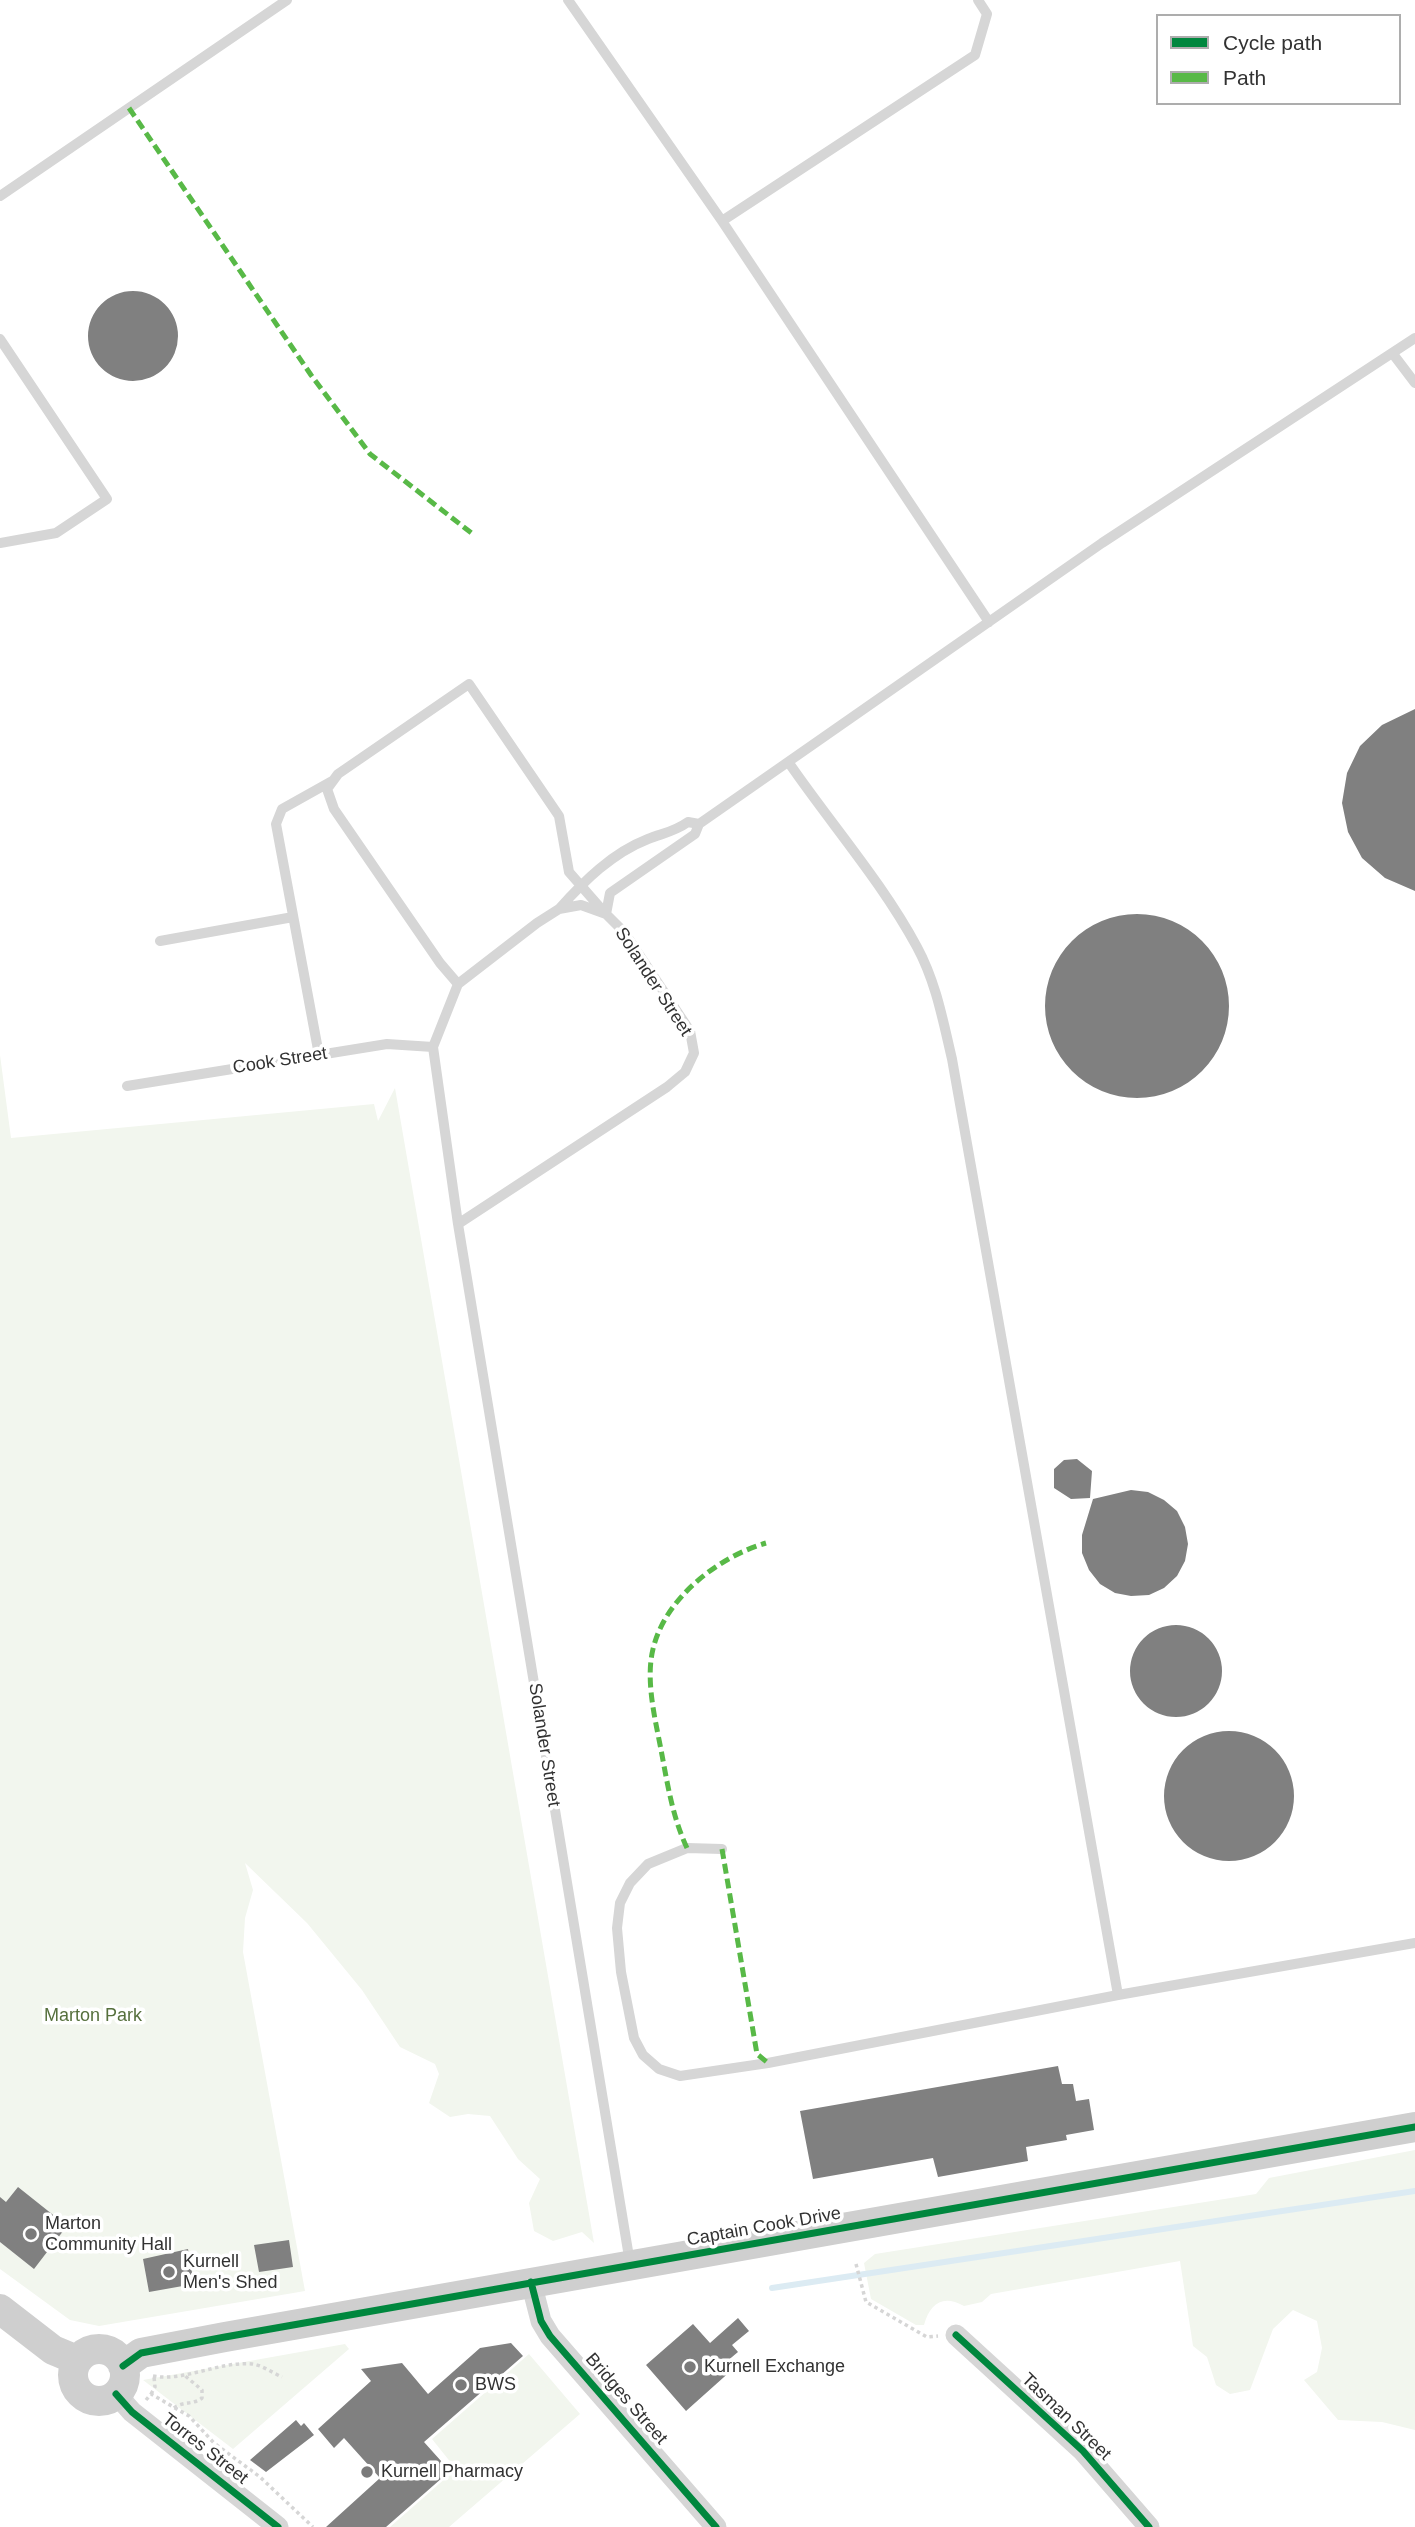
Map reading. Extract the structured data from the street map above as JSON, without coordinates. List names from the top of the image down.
{
  "streets": {
    "main road": ["Captain Cook Drive"],
    "street": ["Bridges Street", "Tasman Street", "Torres Street"],
    "lane": ["Solander Street", "Cook Street"]
  },
  "crossings": [
    ["Solander Street", "Cook Street"],
    ["Solander Street", "Captain Cook Drive"],
    ["Captain Cook Drive", "Bridges Street"]
  ],
  "parks": ["Marton Park"],
  "places": [
    "Marton Community Hall",
    "Kurnell Men's Shed",
    "Kurnell Exchange",
    "BWS",
    "Kurnell Pharmacy"
  ],
  "legend": ["Cycle path", "Path"]
}
